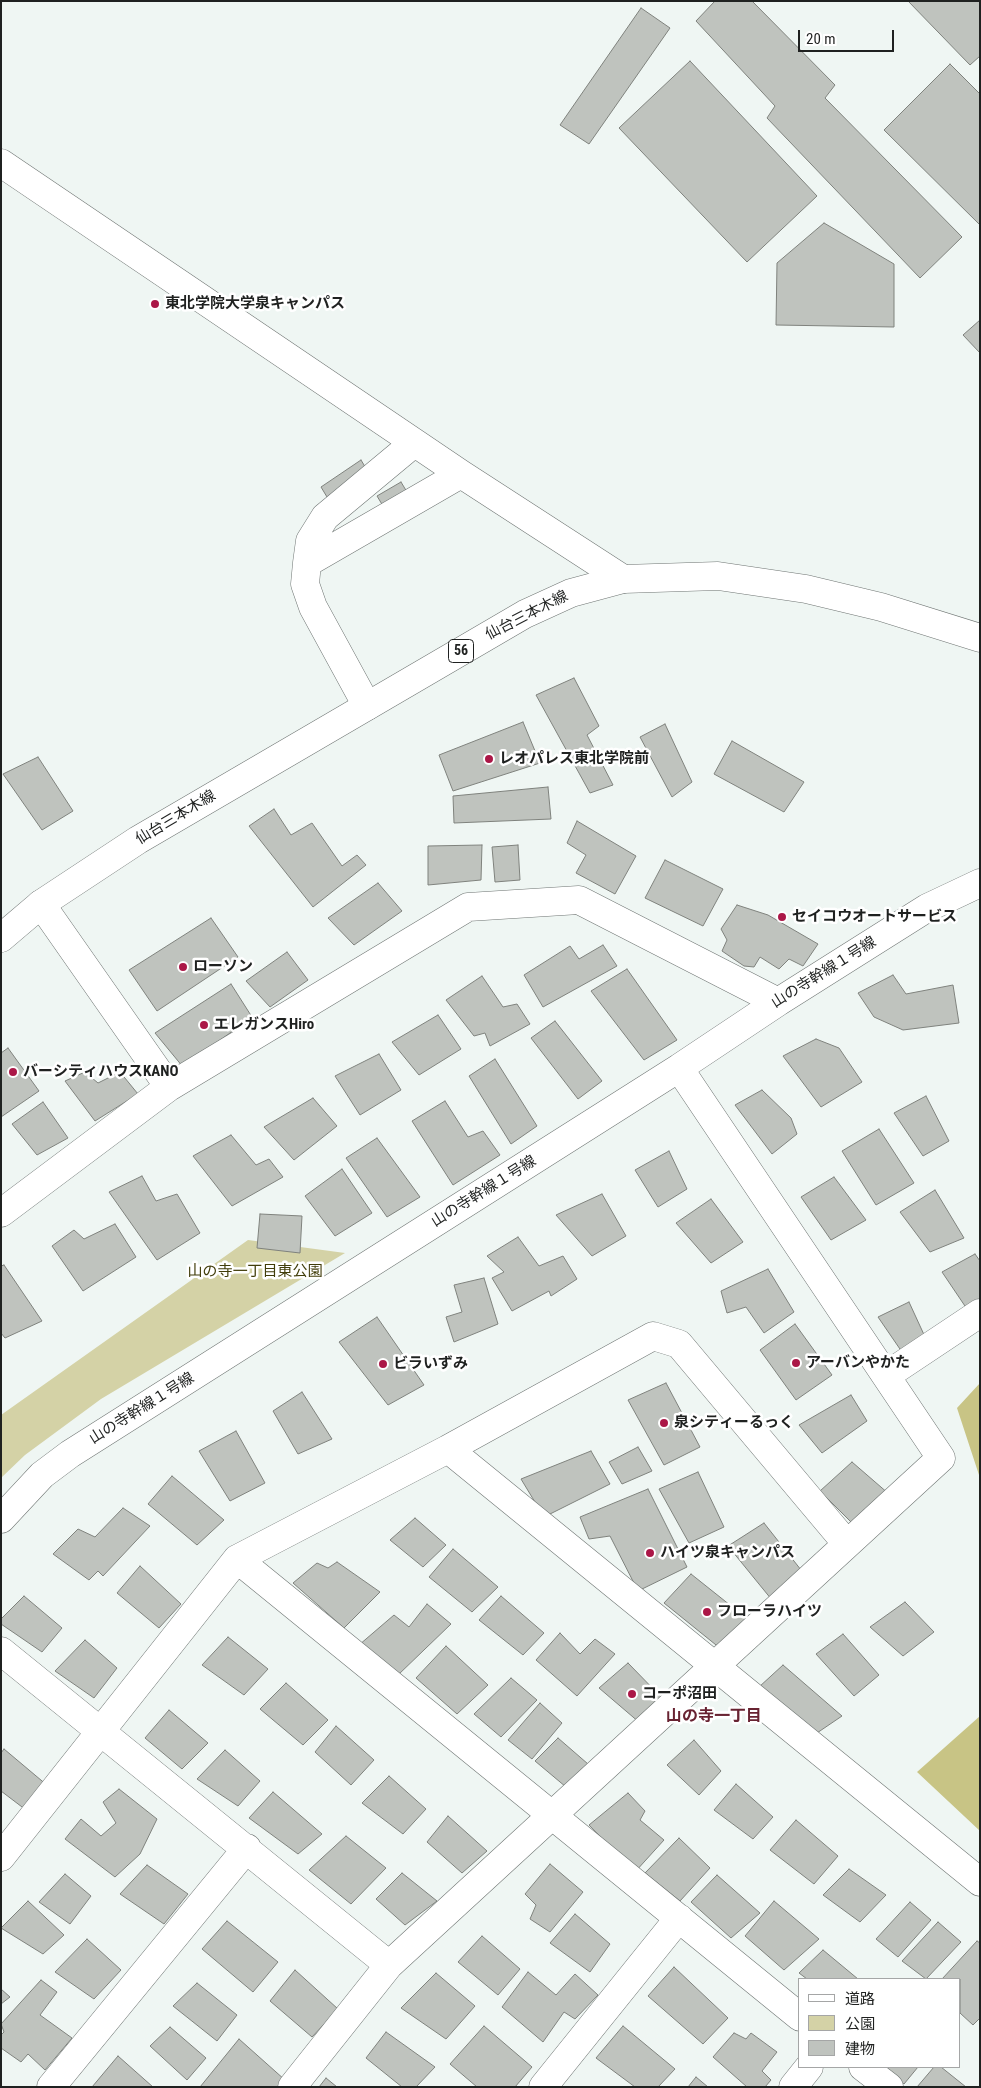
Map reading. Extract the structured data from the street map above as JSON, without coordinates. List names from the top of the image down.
{
  "streets": {
    "street": ["仙台三本木線", "56", "山の寺幹線１号線"]
  },
  "districts": ["山の寺一丁目"],
  "parks": ["山の寺一丁目東公園"],
  "places": [
    "東北学院大学泉キャンパス",
    "レオパレス東北学院前",
    "セイコウオートサービス",
    "ローソン",
    "エレガンスHiro",
    "バーシティハウスKANO",
    "アーバンやかた",
    "ビラいずみ",
    "泉シティーるっく",
    "ハイツ泉キャンパス",
    "フローラハイツ",
    "コーポ沼田"
  ],
  "legend": ["道路", "公園", "建物"],
  "scale_bar": "20 m"
}
